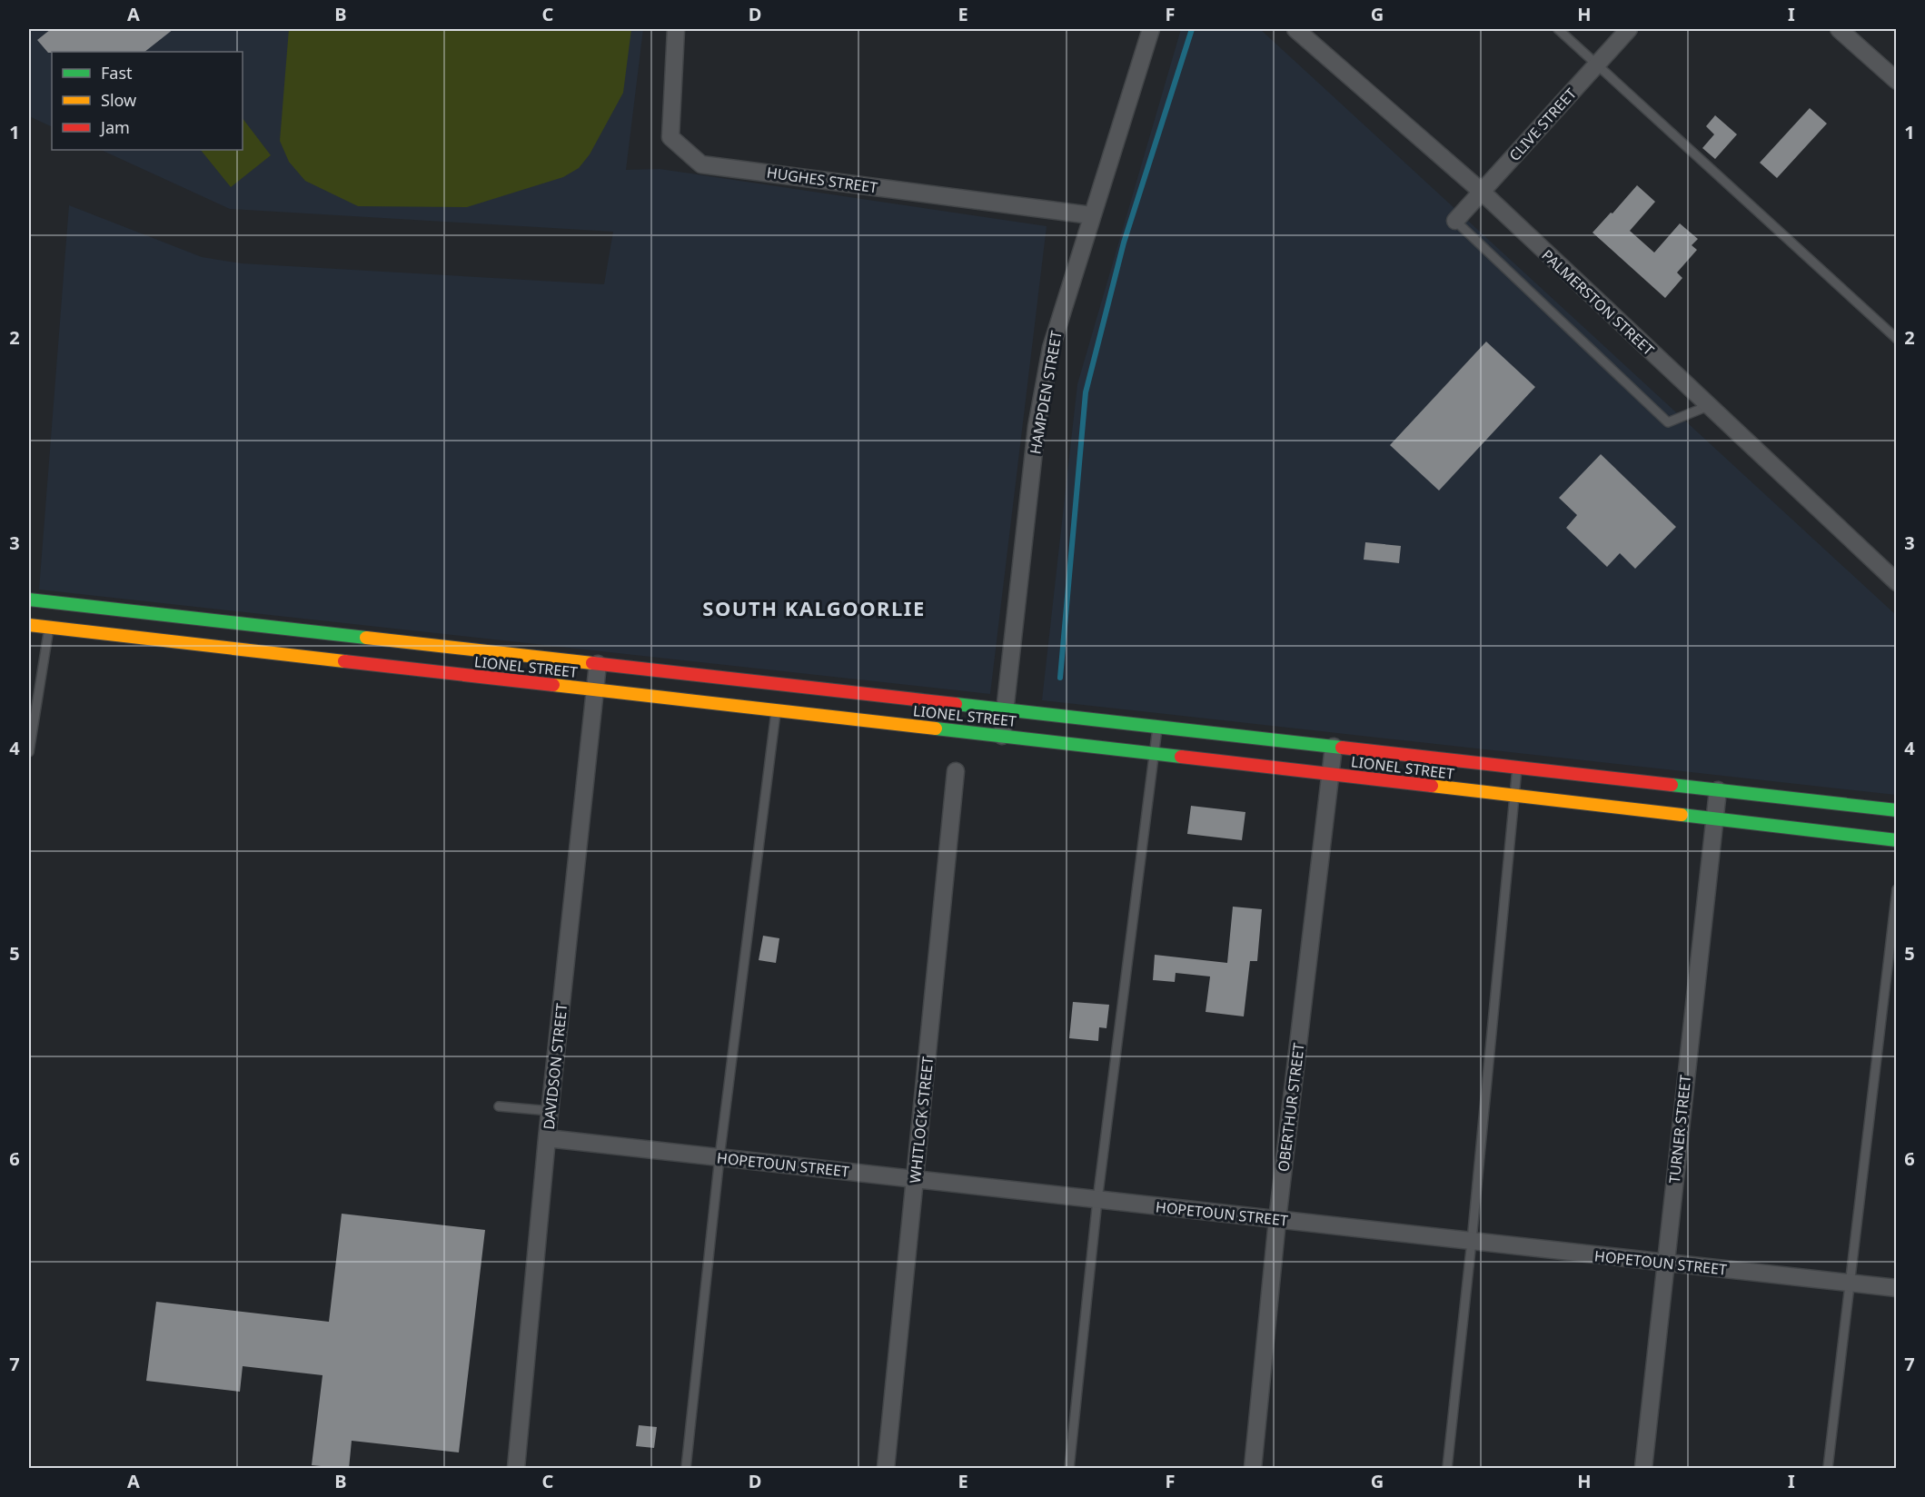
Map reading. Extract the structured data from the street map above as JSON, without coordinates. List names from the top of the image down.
{
  "streets": {
    "street": [
      "CLIVE STREET",
      "HUGHES STREET",
      "PALMERSTON STREET",
      "HAMPDEN STREET",
      "LIONEL STREET",
      "DAVIDSON STREET",
      "OBERTHUR STREET",
      "WHITLOCK STREET",
      "TURNER STREET",
      "HOPETOUN STREET"
    ]
  },
  "crossings": [
    ["CLIVE STREET", "PALMERSTON STREET"],
    ["HUGHES STREET", "HAMPDEN STREET"],
    ["HAMPDEN STREET", "LIONEL STREET"],
    ["LIONEL STREET", "DAVIDSON STREET"],
    ["LIONEL STREET", "OBERTHUR STREET"],
    ["LIONEL STREET", "TURNER STREET"],
    ["DAVIDSON STREET", "HOPETOUN STREET"],
    ["OBERTHUR STREET", "HOPETOUN STREET"],
    ["WHITLOCK STREET", "HOPETOUN STREET"],
    ["TURNER STREET", "HOPETOUN STREET"]
  ],
  "districts": ["SOUTH KALGOORLIE"],
  "legend": ["Fast", "Slow", "Jam"],
  "grid": {
    "columns": [
      "A",
      "B",
      "C",
      "D",
      "E",
      "F",
      "G",
      "H",
      "I"
    ],
    "rows": [
      "1",
      "2",
      "3",
      "4",
      "5",
      "6",
      "7"
    ]
  }
}
